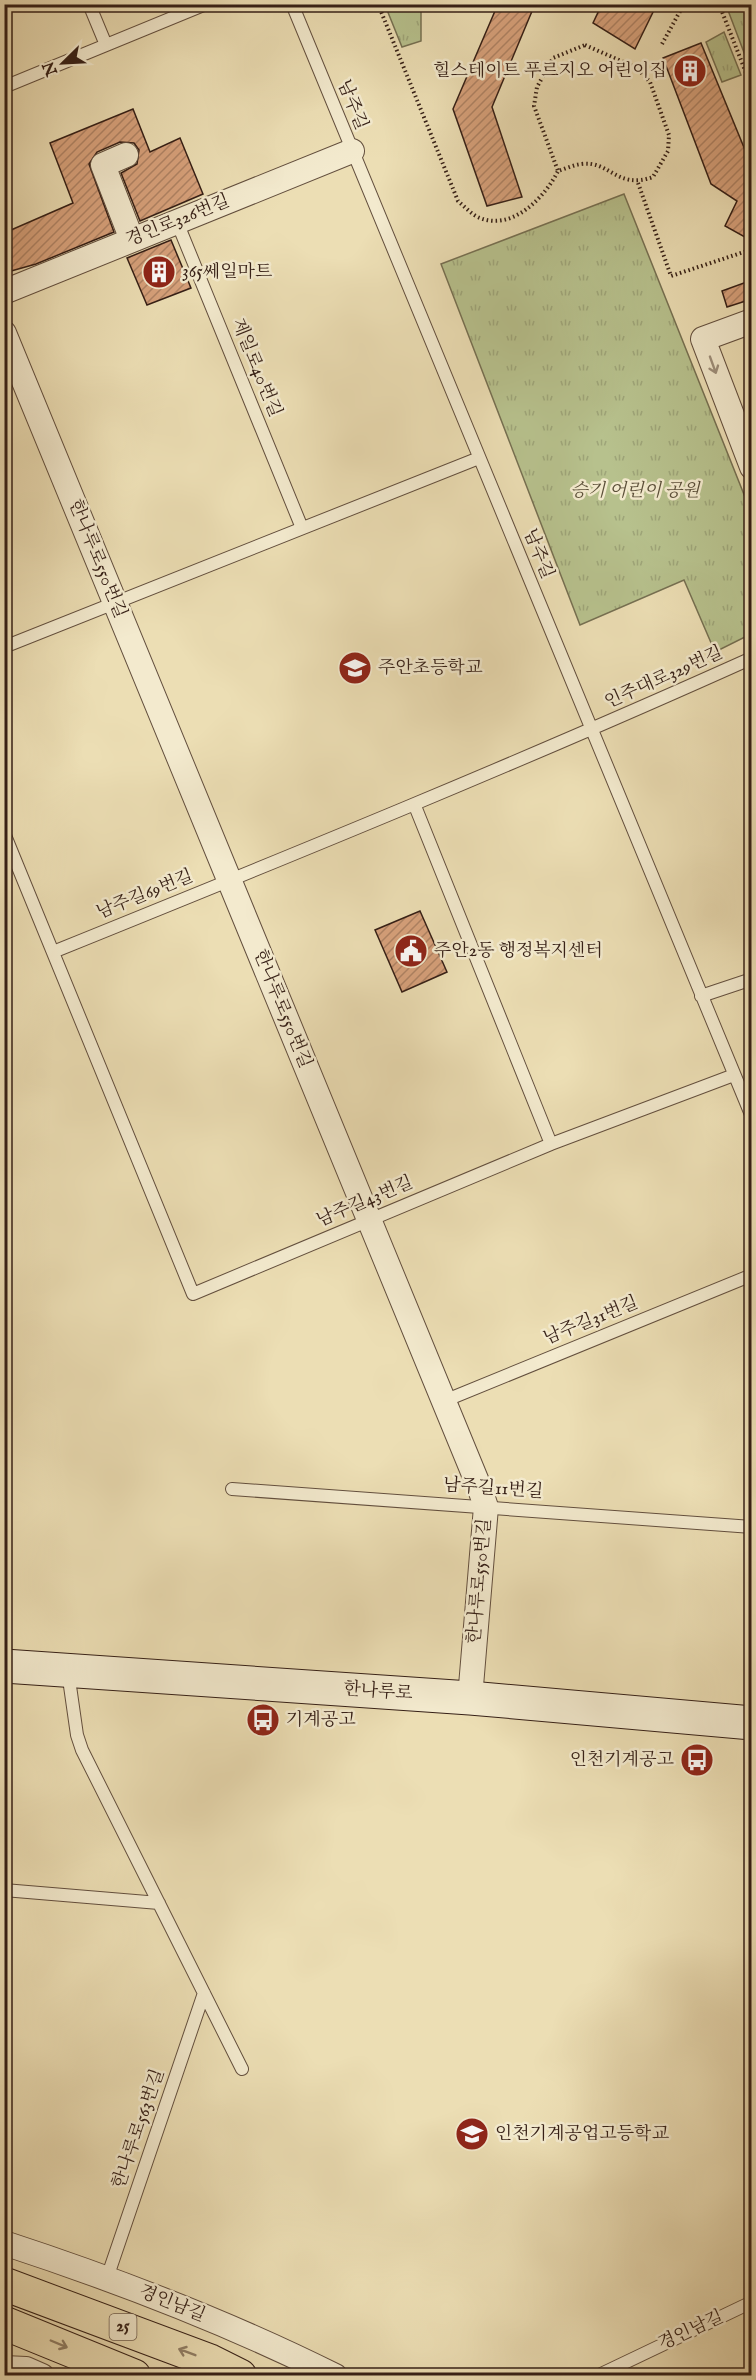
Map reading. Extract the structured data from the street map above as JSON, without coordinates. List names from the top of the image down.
{
  "streets": {
    "highway": ["25"],
    "main road": ["한나루로"],
    "street": ["경인로326번길", "한나루로550번길", "경인남길"],
    "lane": [
      "남주길",
      "제일로40번길",
      "인주대로329번길",
      "남주길69번길",
      "남주길43번길",
      "남주길31번길",
      "남주길11번길",
      "한나루로563번길"
    ]
  },
  "crossings": [
    ["남주길", "경인로326번길"],
    ["남주길", "인주대로329번길"],
    ["남주길", "남주길69번길"],
    ["남주길", "남주길43번길"],
    ["경인로326번길", "제일로40번길"],
    ["한나루로550번길", "남주길69번길"],
    ["한나루로550번길", "남주길43번길"],
    ["한나루로550번길", "남주길31번길"],
    ["한나루로550번길", "남주길11번길"],
    ["한나루로550번길", "한나루로"],
    ["인주대로329번길", "남주길69번길"],
    ["남주길69번길", "남주길43번길"],
    ["한나루로563번길", "경인남길"]
  ],
  "parks": ["승기 어린이 공원"],
  "places": {
    "building": ["힐스테이트 푸르지오 어린이집", "365쎄일마트"],
    "school or university": ["주안초등학교", "인천기계공업고등학교"],
    "public building": ["주안2동 행정복지센터"],
    "bus stop": ["기계공고", "인천기계공고"]
  },
  "north": "bottom left"
}
